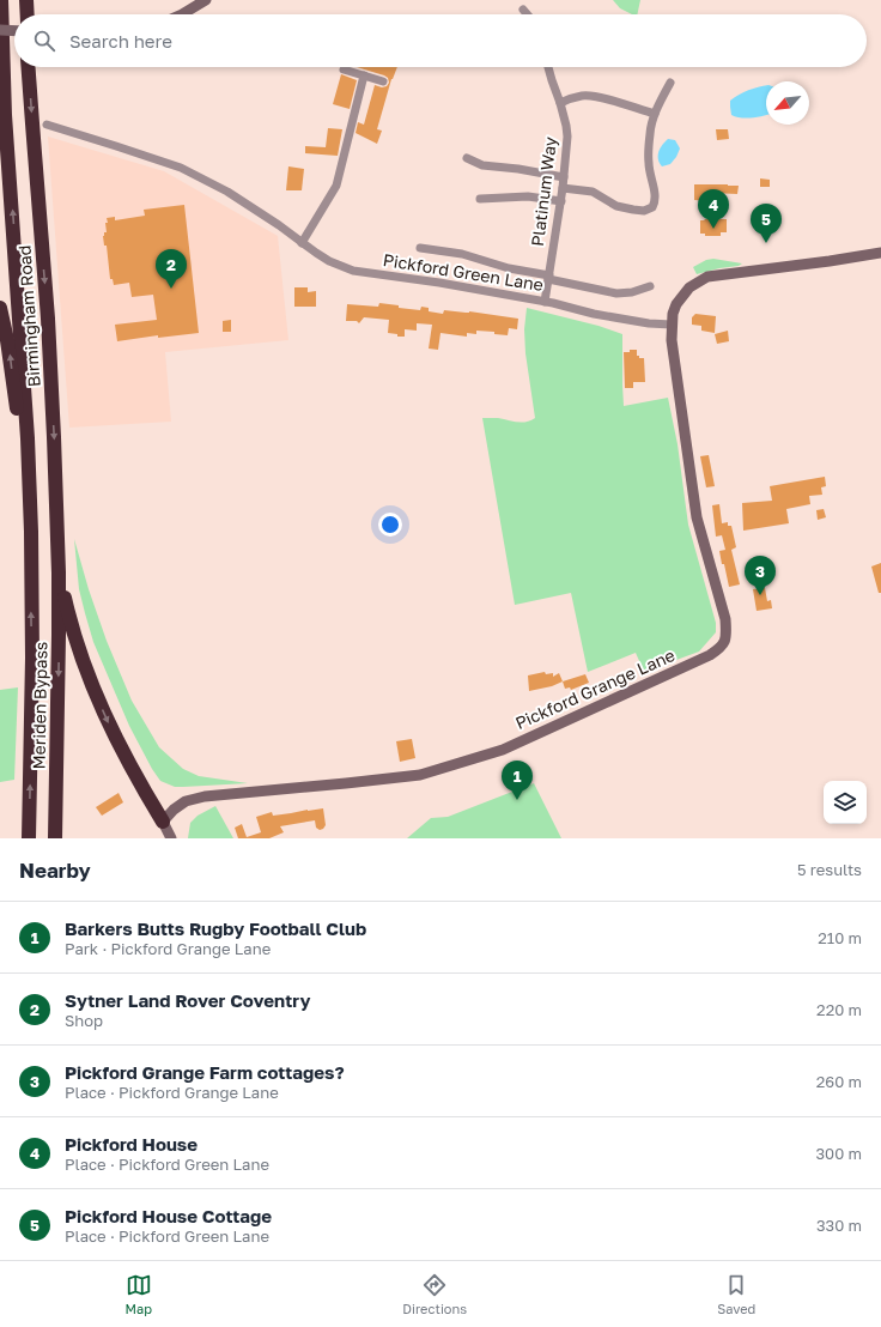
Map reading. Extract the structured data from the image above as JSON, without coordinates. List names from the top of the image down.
{
  "streets": {
    "highway": ["Birmingham Road", "Meriden Bypass"],
    "street": ["Platinum Way", "Pickford Green Lane", "Pickford Grange Lane"]
  },
  "crossings": [
    ["Platinum Way", "Pickford Green Lane"],
    ["Pickford Green Lane", "Pickford Grange Lane"],
    ["Birmingham Road", "Meriden Bypass"]
  ],
  "north": "bottom left",
  "page": {
    "search": "Search here",
    "pins": [
      "4",
      "5",
      "2",
      "3",
      "1"
    ],
    "heading": ["Nearby", "5 results"],
    "list": [
      {
        "mark": "1",
        "name": "Barkers Butts Rugby Football Club",
        "note": "Park · Pickford Grange Lane",
        "value": "210 m"
      },
      {
        "mark": "2",
        "name": "Sytner Land Rover Coventry",
        "note": "Shop",
        "value": "220 m"
      },
      {
        "mark": "3",
        "name": "Pickford Grange Farm cottages?",
        "note": "Place · Pickford Grange Lane",
        "value": "260 m"
      },
      {
        "mark": "4",
        "name": "Pickford House",
        "note": "Place · Pickford Green Lane",
        "value": "300 m"
      },
      {
        "mark": "5",
        "name": "Pickford House Cottage",
        "note": "Place · Pickford Green Lane",
        "value": "330 m"
      }
    ],
    "nav": ["Map", "Directions", "Saved"]
  }
}
